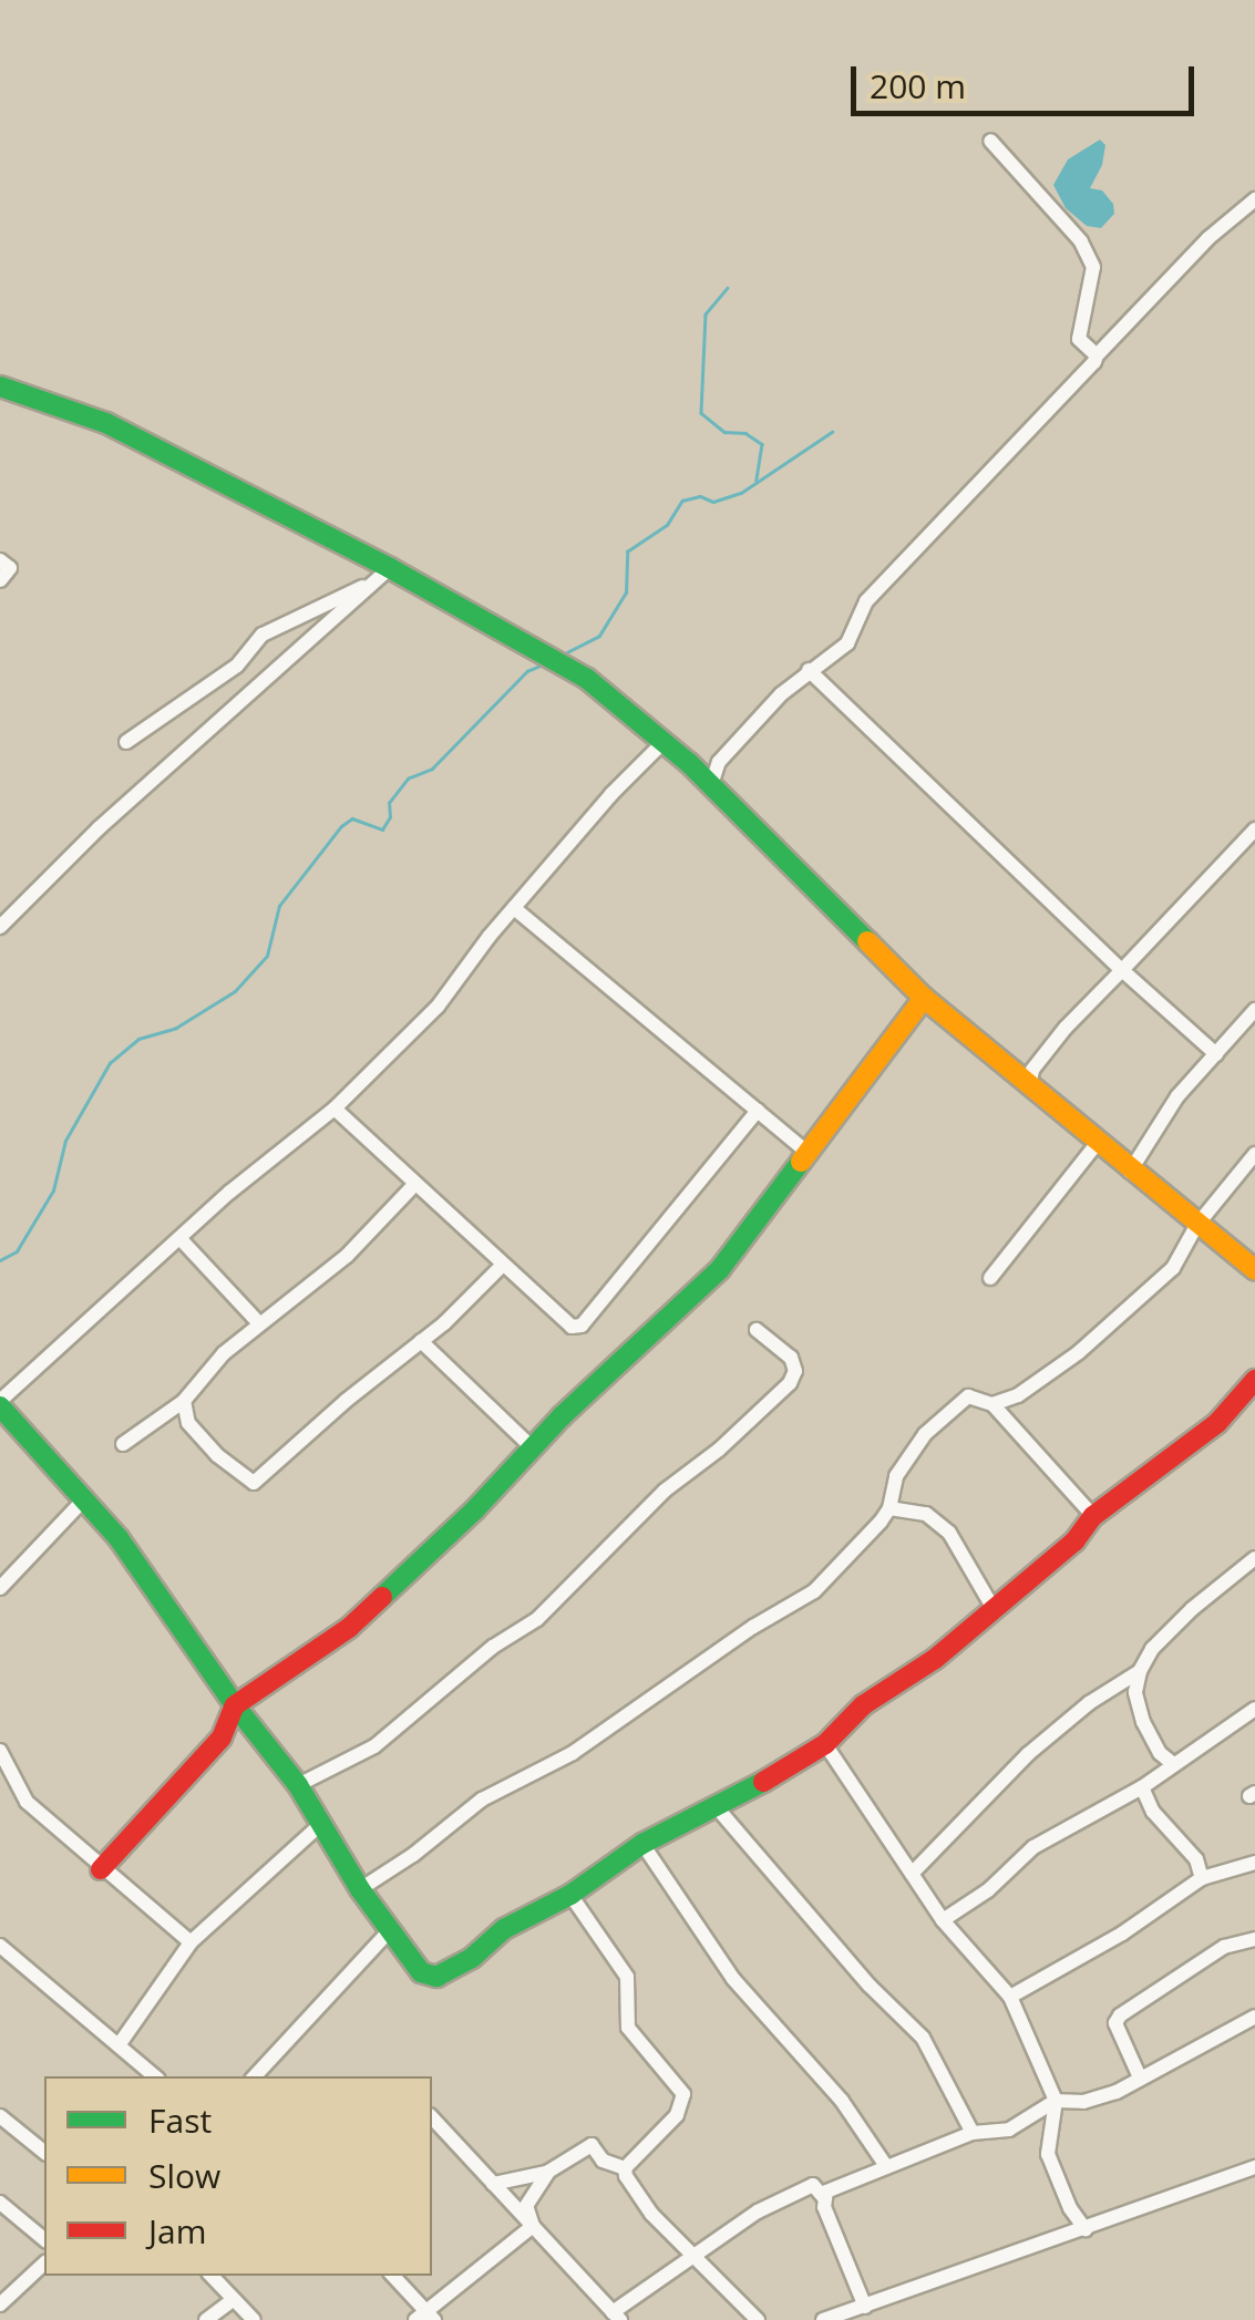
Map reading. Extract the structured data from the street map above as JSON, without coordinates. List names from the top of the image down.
{
  "legend": ["Fast", "Slow", "Jam"],
  "scale_bar": "200 m"
}
